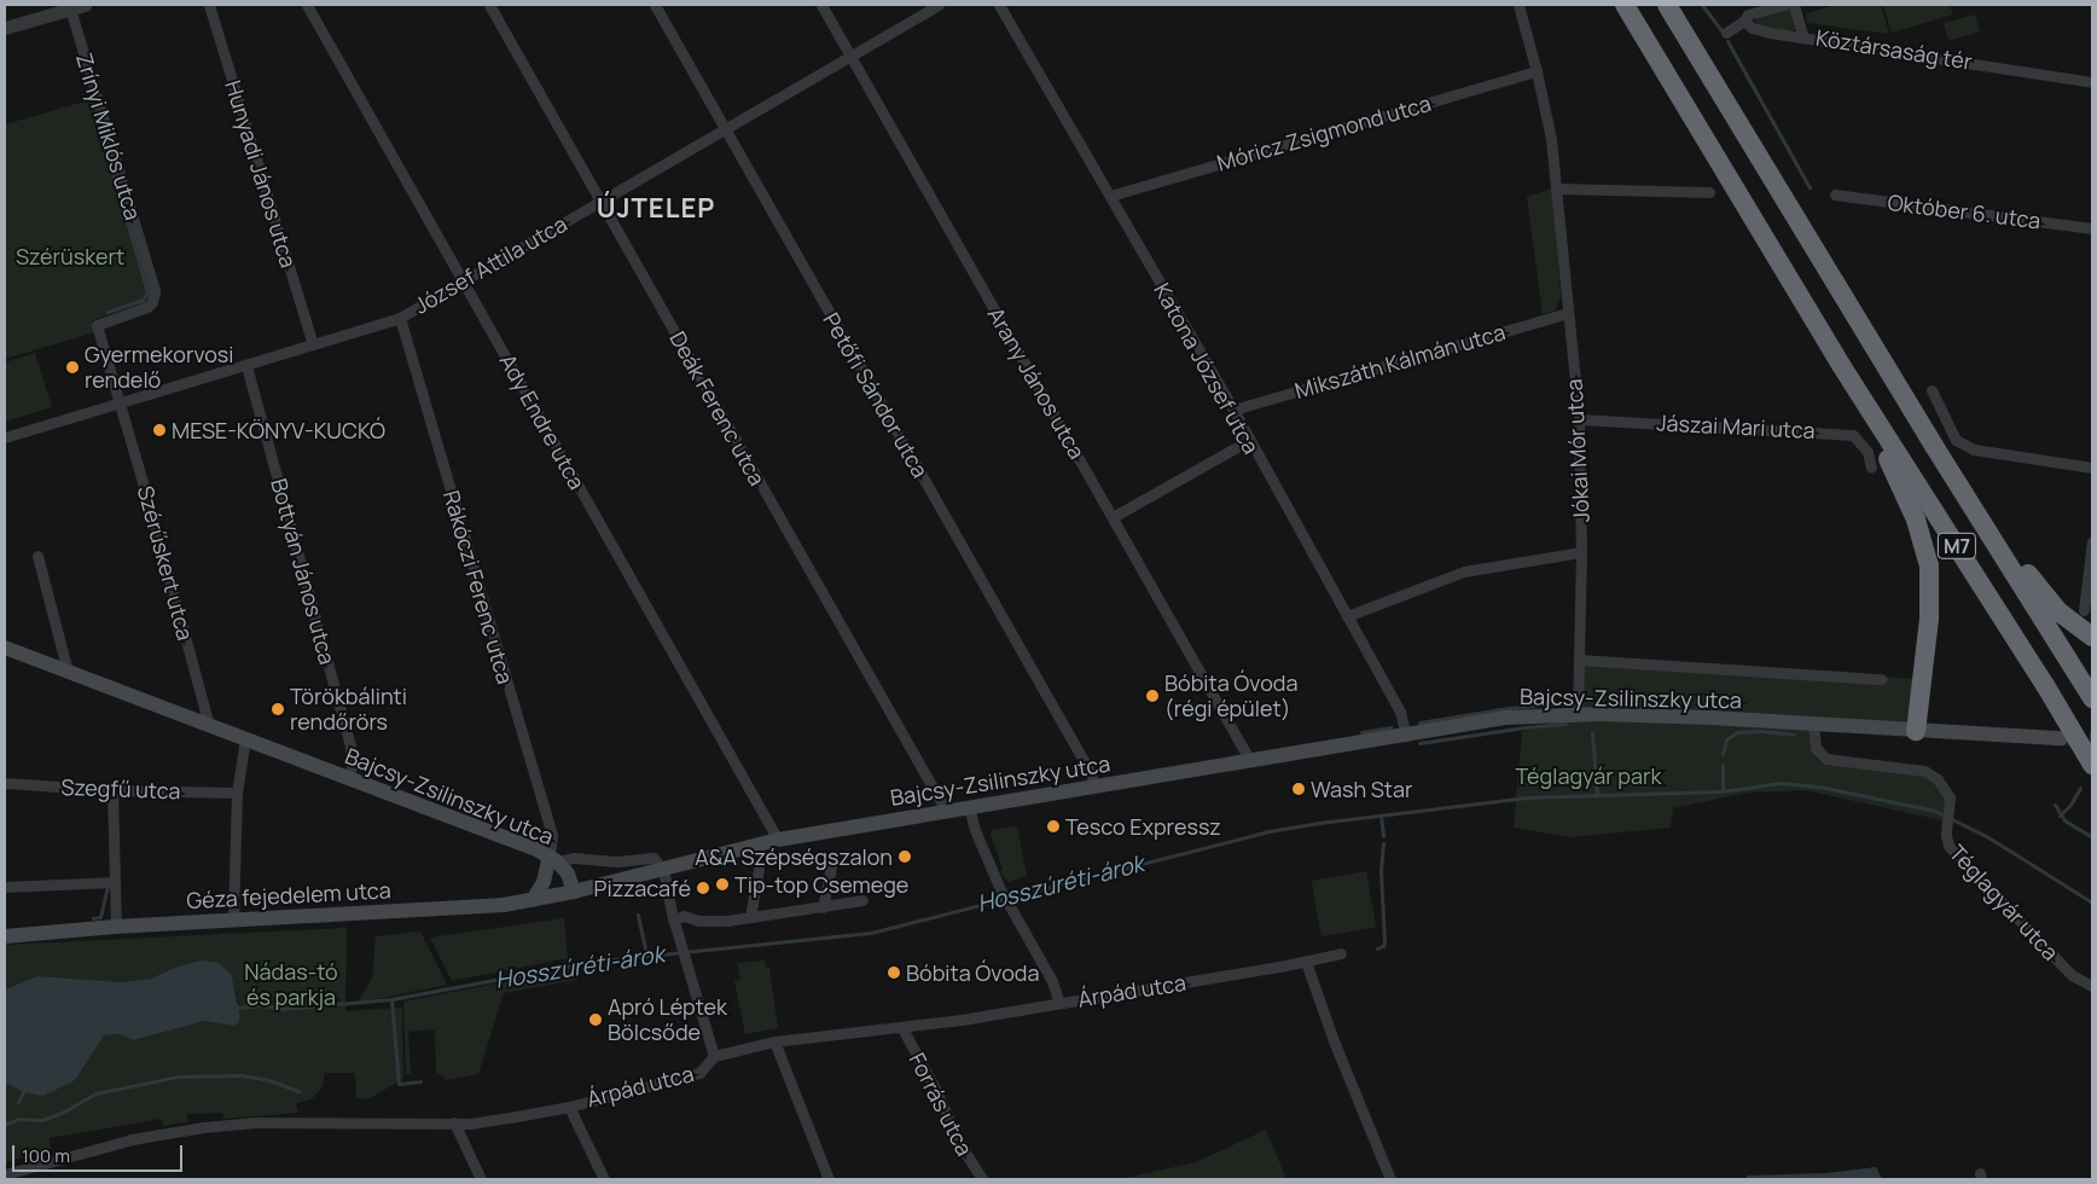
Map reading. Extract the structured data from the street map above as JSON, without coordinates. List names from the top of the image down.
{
  "streets": {
    "highway": ["M7"],
    "main road": ["Bajcsy-Zsilinszky utca", "Géza fejedelem utca"],
    "street": [
      "Köztársaság tér",
      "Móricz Zsigmond utca",
      "Zrínyi Miklós utca",
      "Hunyadi János utca",
      "Október 6. utca",
      "József Attila utca",
      "Mikszáth Kálmán utca",
      "Katona József utca",
      "Arany János utca",
      "Petőfi Sándor utca",
      "Deák Ferenc utca",
      "Ady Endre utca",
      "Jászai Mari utca",
      "Jókai Mór utca",
      "Szérűskert utca",
      "Bottyán János utca",
      "Rákóczi Ferenc utca",
      "Szegfű utca",
      "Téglagyár utca",
      "Árpád utca",
      "Forrás utca"
    ]
  },
  "crossings": [
    ["Móricz Zsigmond utca", "Katona József utca"],
    ["Móricz Zsigmond utca", "Jókai Mór utca"],
    ["Zrínyi Miklós utca", "József Attila utca"],
    ["Zrínyi Miklós utca", "Szérűskert utca"],
    ["Hunyadi János utca", "József Attila utca"],
    ["József Attila utca", "Arany János utca"],
    ["József Attila utca", "Petőfi Sándor utca"],
    ["József Attila utca", "Deák Ferenc utca"],
    ["József Attila utca", "Ady Endre utca"],
    ["József Attila utca", "Szérűskert utca"],
    ["József Attila utca", "Bottyán János utca"],
    ["József Attila utca", "Rákóczi Ferenc utca"],
    ["Mikszáth Kálmán utca", "Katona József utca"],
    ["Mikszáth Kálmán utca", "Jókai Mór utca"],
    ["Katona József utca", "Bajcsy-Zsilinszky utca"],
    ["Arany János utca", "Bajcsy-Zsilinszky utca"],
    ["Petőfi Sándor utca", "Bajcsy-Zsilinszky utca"],
    ["Deák Ferenc utca", "Bajcsy-Zsilinszky utca"],
    ["Ady Endre utca", "Bajcsy-Zsilinszky utca"],
    ["Jászai Mari utca", "Jókai Mór utca"],
    ["Jókai Mór utca", "Bajcsy-Zsilinszky utca"],
    ["M7", "Bajcsy-Zsilinszky utca"],
    ["Szérűskert utca", "Bajcsy-Zsilinszky utca"],
    ["Bottyán János utca", "Bajcsy-Zsilinszky utca"],
    ["Rákóczi Ferenc utca", "Bajcsy-Zsilinszky utca"],
    ["Bajcsy-Zsilinszky utca", "Géza fejedelem utca"],
    ["Bajcsy-Zsilinszky utca", "Téglagyár utca"],
    ["Árpád utca", "Forrás utca"]
  ],
  "districts": ["ÚJTELEP"],
  "water": ["Hosszúréti-árok"],
  "parks": ["Szérüskert", "Téglagyár park", "Nádas-tó és parkja"],
  "places": [
    "Gyermekorvosi rendelő",
    "MESE-KÖNYV-KUCKÓ",
    "Bóbita Óvoda (régi épület)",
    "Törökbálinti rendőrörs",
    "Wash Star",
    "Tesco Expressz",
    "A&A Szépségszalon",
    "Tip-top Csemege",
    "Pizzacafé",
    "Bóbita Óvoda",
    "Apró Léptek Bölcsőde"
  ],
  "scale_bar": "100 m"
}
